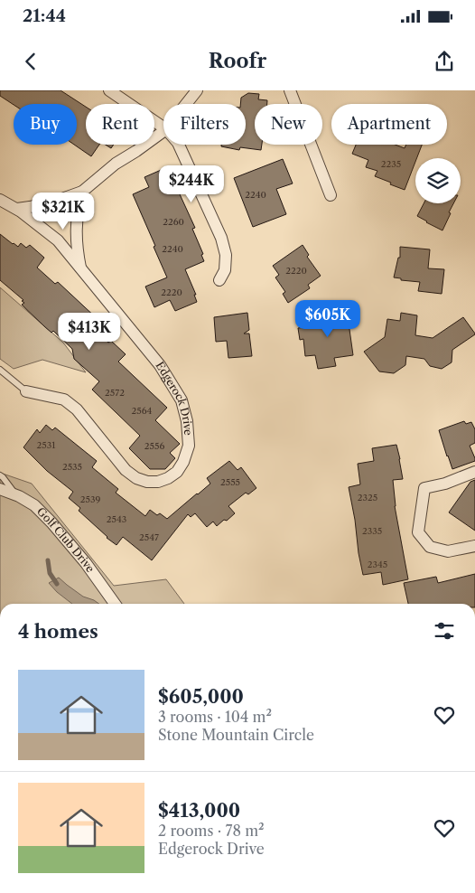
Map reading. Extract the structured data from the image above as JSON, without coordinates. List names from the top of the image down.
{
  "streets": {
    "street": ["Edgerock Drive", "Golf Club Drive"]
  },
  "house_numbers": [
    "2235",
    "2240",
    "2260",
    "2240",
    "2220",
    "2220",
    "2572",
    "2564",
    "2531",
    "2556",
    "2535",
    "2555",
    "2325",
    "2539",
    "2543",
    "2335",
    "2547",
    "2345"
  ],
  "page": {
    "status": "21:44",
    "header": "Roofr",
    "chip": [
      "Buy",
      "Rent",
      "Filters",
      "New",
      "Apartment"
    ],
    "price": [
      "$244K",
      "$321K",
      "$605K",
      "$413K"
    ],
    "heading": "4 homes",
    "list": [
      {
        "name": "$605,000",
        "note": "3 rooms · 104 m² · Stone Mountain Circle"
      },
      {
        "name": "$413,000",
        "note": "2 rooms · 78 m² · Edgerock Drive"
      }
    ]
  }
}
